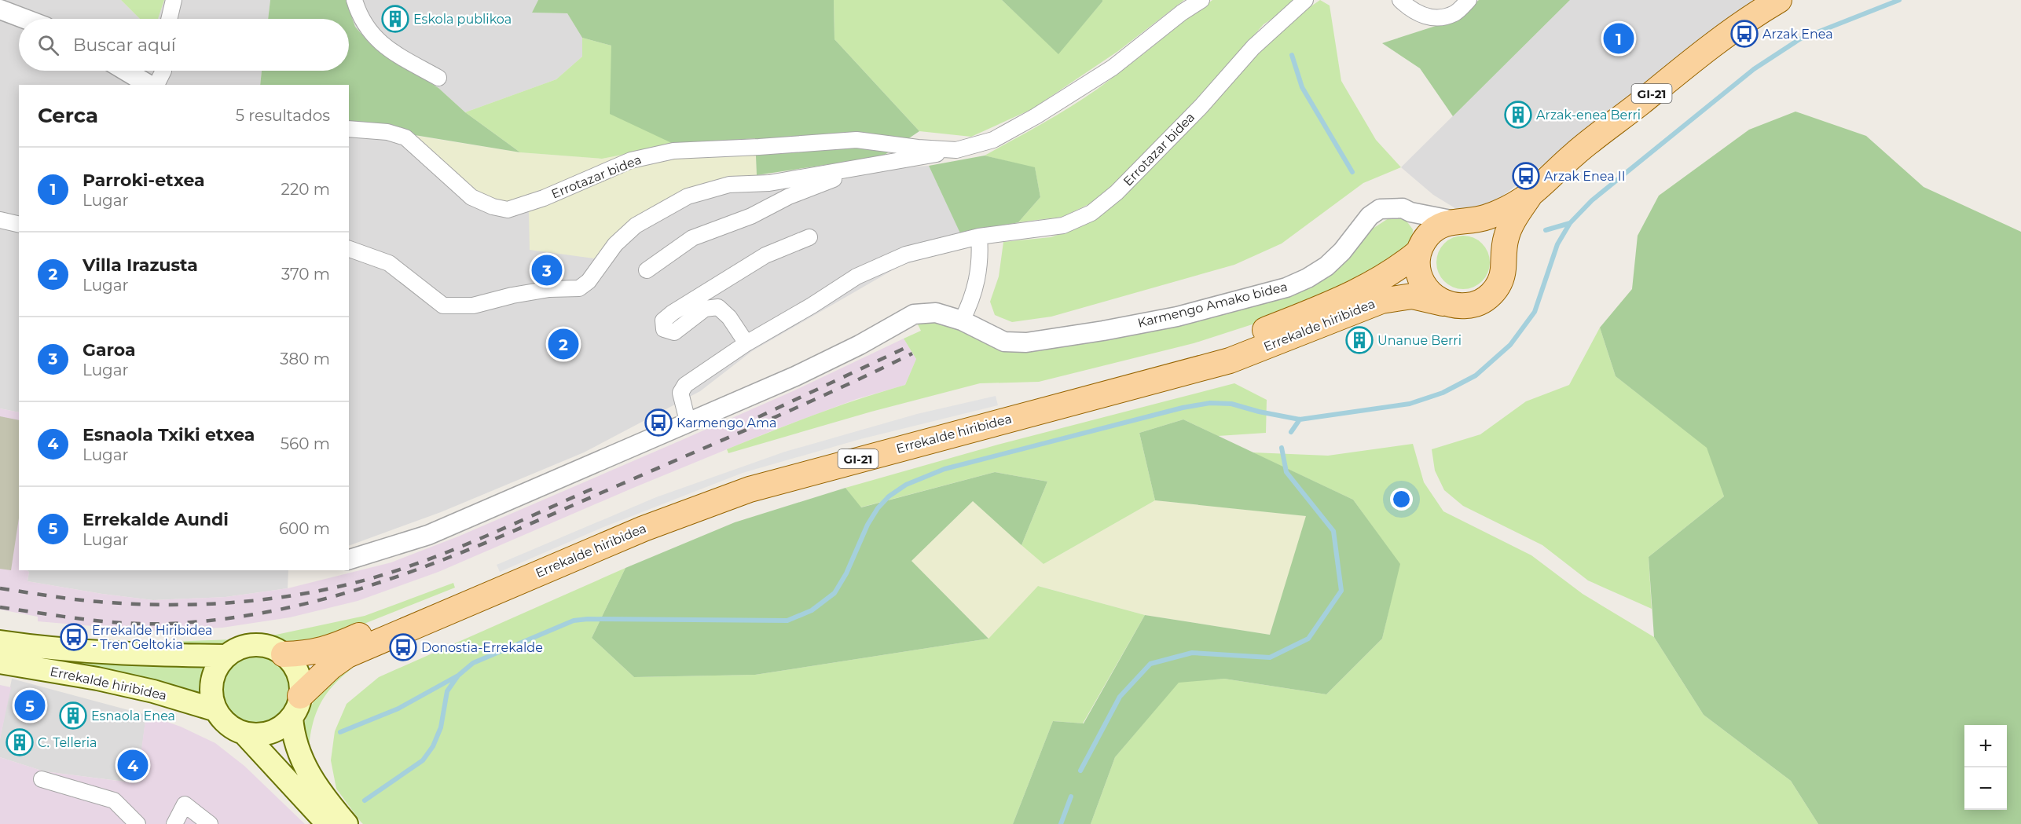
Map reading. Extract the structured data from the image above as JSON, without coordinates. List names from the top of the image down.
{
  "streets": {
    "main road": ["GI-21", "Errekalde hiribidea"],
    "street": ["Errotazar bidea", "Karmengo Amako bidea"]
  },
  "crossings": [
    ["GI-21", "Karmengo Amako bidea"],
    ["GI-21", "Errekalde hiribidea"],
    ["Karmengo Amako bidea", "Errekalde hiribidea"]
  ],
  "places": {
    "building": [
      "Eskola publikoa",
      "Arzak-enea Berri",
      "Unanue Berri",
      "Esnaola Enea",
      "C. Telleria"
    ],
    "bus stop": [
      "Arzak Enea",
      "Arzak Enea II",
      "Karmengo Ama",
      "Errekalde Hiribidea - Tren Geltokia",
      "Donostia-Errekalde"
    ]
  },
  "page": {
    "search": "Buscar aquí",
    "pins": [
      "1",
      "3",
      "2",
      "5",
      "4"
    ],
    "heading": ["Cerca", "5 resultados"],
    "list": [
      {
        "mark": "1",
        "name": "Parroki-etxea",
        "note": "Lugar",
        "value": "220 m"
      },
      {
        "mark": "2",
        "name": "Villa Irazusta",
        "note": "Lugar",
        "value": "370 m"
      },
      {
        "mark": "3",
        "name": "Garoa",
        "note": "Lugar",
        "value": "380 m"
      },
      {
        "mark": "4",
        "name": "Esnaola Txiki etxea",
        "note": "Lugar",
        "value": "560 m"
      },
      {
        "mark": "5",
        "name": "Errekalde Aundi",
        "note": "Lugar",
        "value": "600 m"
      }
    ],
    "map_buttons": ["+", "−"]
  }
}
